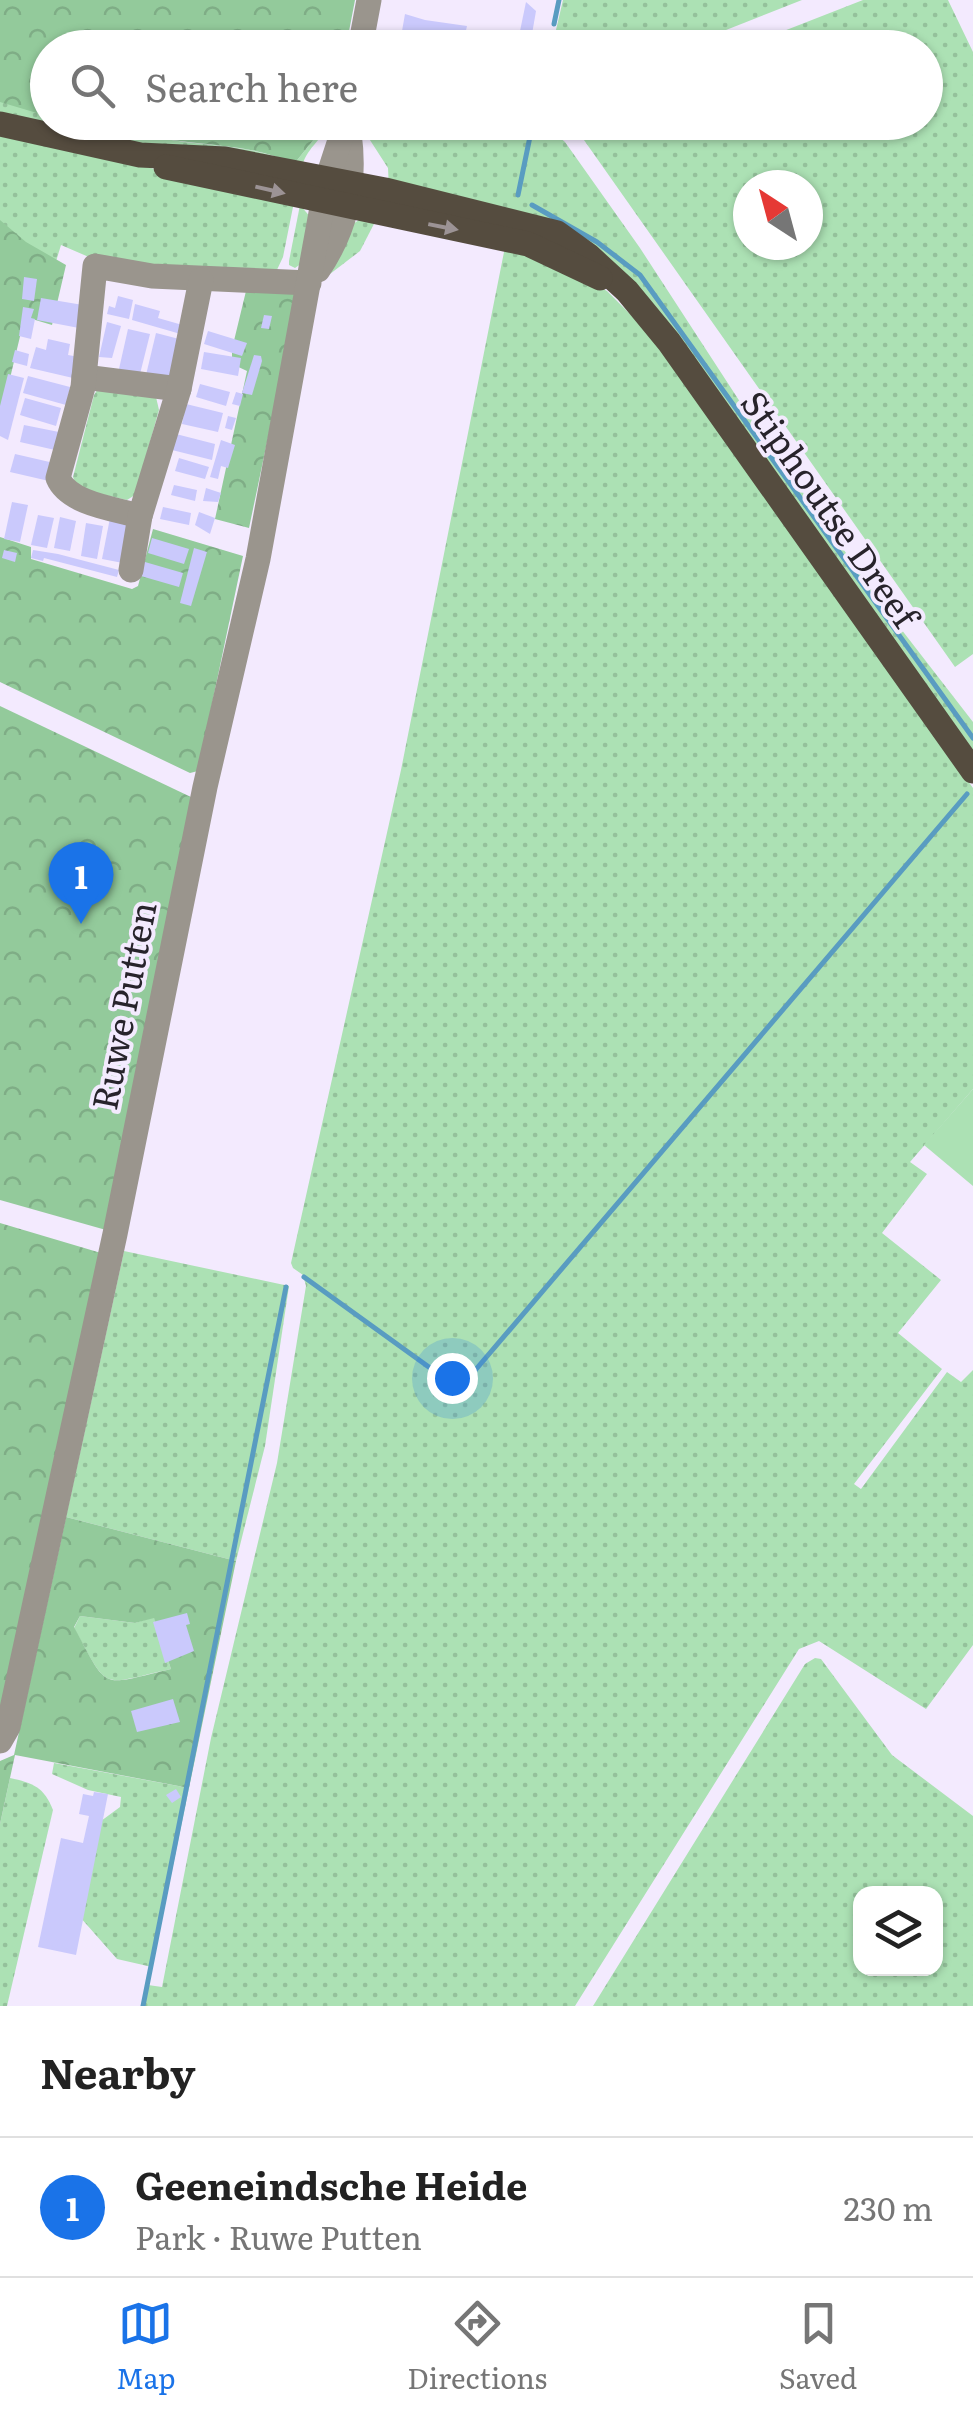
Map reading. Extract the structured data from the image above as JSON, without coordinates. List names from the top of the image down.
{
  "streets": {
    "main road": ["Stiphoutse Dreef"],
    "street": ["Ruwe Putten"]
  },
  "crossings": [
    ["Stiphoutse Dreef", "Ruwe Putten"]
  ],
  "north": "top left",
  "page": {
    "search": "Search here",
    "pins": "1",
    "heading": "Nearby",
    "list": [
      {
        "mark": "1",
        "name": "Geeneindsche Heide",
        "note": "Park · Ruwe Putten",
        "value": "230 m"
      }
    ],
    "nav": ["Map", "Directions", "Saved"]
  }
}
